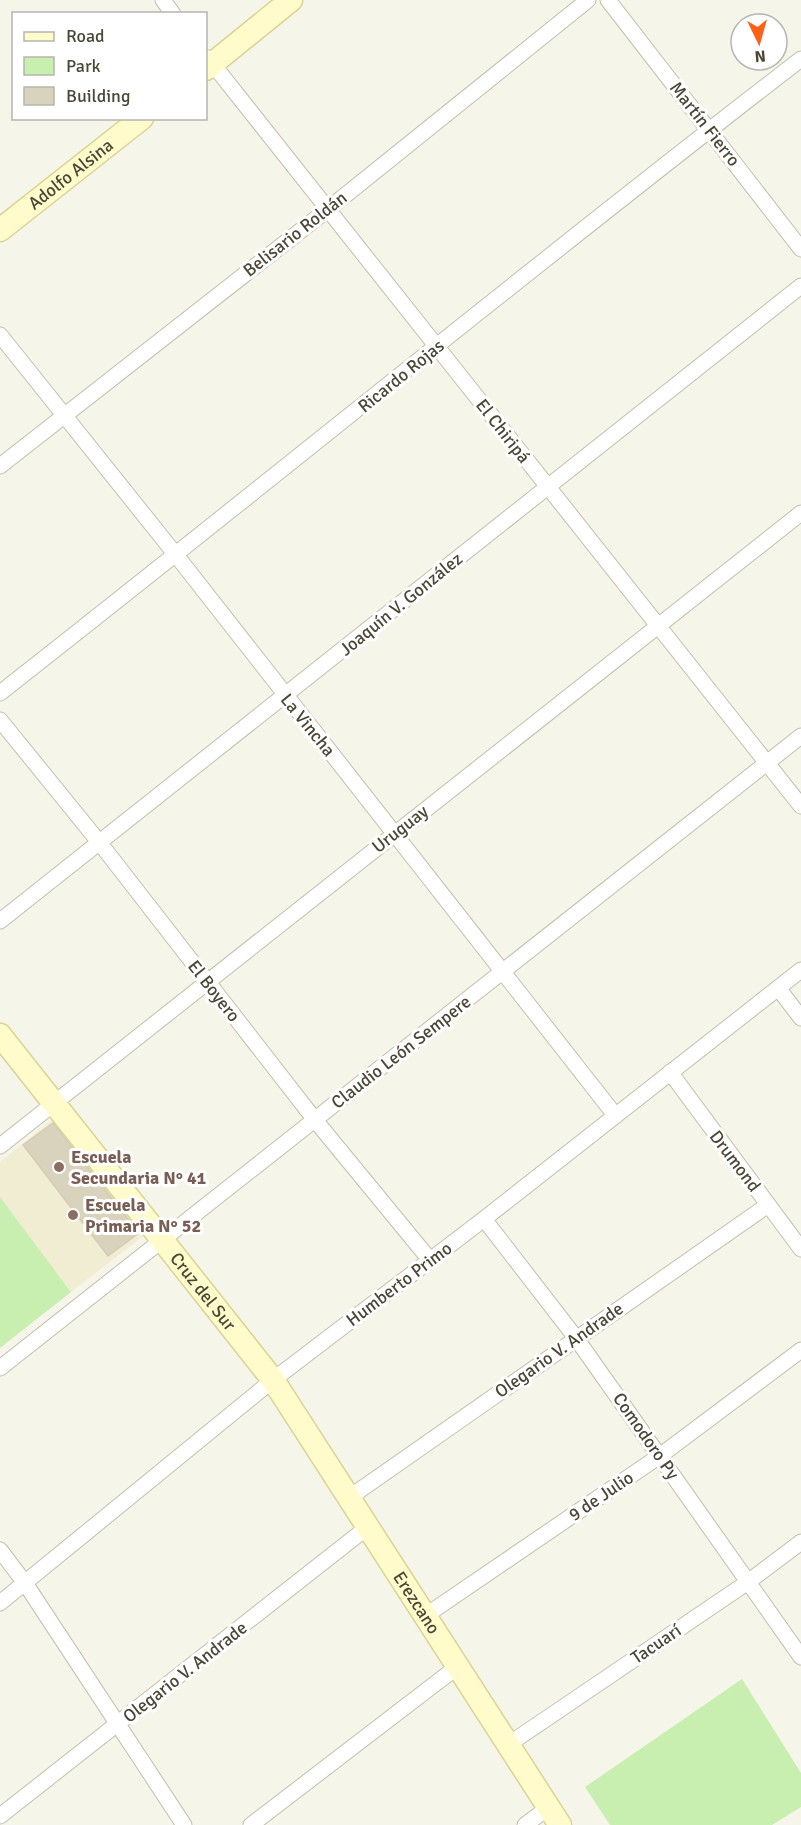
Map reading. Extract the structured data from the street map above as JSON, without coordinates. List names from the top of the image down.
{
  "streets": {
    "street": [
      "Martín Fierro",
      "Adolfo Alsina",
      "Belisario Roldán",
      "Ricardo Rojas",
      "El Chiripá",
      "Joaquín V. González",
      "La Vincha",
      "Uruguay",
      "El Boyero",
      "Claudio León Sempere",
      "Drumond",
      "Humberto Primo",
      "Cruz del Sur",
      "Olegario V. Andrade",
      "Comodoro Py",
      "9 de Julio",
      "Erezcano",
      "Tacuarí"
    ]
  },
  "crossings": [
    ["Martín Fierro", "Ricardo Rojas"],
    ["Belisario Roldán", "El Chiripá"],
    ["Belisario Roldán", "La Vincha"],
    ["Ricardo Rojas", "El Chiripá"],
    ["Ricardo Rojas", "La Vincha"],
    ["El Chiripá", "Joaquín V. González"],
    ["El Chiripá", "Uruguay"],
    ["El Chiripá", "Claudio León Sempere"],
    ["Joaquín V. González", "La Vincha"],
    ["Joaquín V. González", "El Boyero"],
    ["La Vincha", "Uruguay"],
    ["La Vincha", "Claudio León Sempere"],
    ["La Vincha", "Humberto Primo"],
    ["Uruguay", "El Boyero"],
    ["Uruguay", "Cruz del Sur"],
    ["El Boyero", "Claudio León Sempere"],
    ["El Boyero", "Humberto Primo"],
    ["Claudio León Sempere", "Cruz del Sur"],
    ["Drumond", "Humberto Primo"],
    ["Drumond", "Olegario V. Andrade"],
    ["Humberto Primo", "Cruz del Sur"],
    ["Humberto Primo", "Comodoro Py"],
    ["Humberto Primo", "Erezcano"],
    ["Cruz del Sur", "Erezcano"],
    ["Olegario V. Andrade", "Comodoro Py"],
    ["Olegario V. Andrade", "Erezcano"],
    ["Comodoro Py", "9 de Julio"],
    ["Comodoro Py", "Tacuarí"],
    ["9 de Julio", "Erezcano"],
    ["Erezcano", "Tacuarí"]
  ],
  "places": ["Escuela Secundaria N° 41", "Escuela Primaria N° 52"],
  "legend": ["Road", "Park", "Building"],
  "north": "bottom"
}
